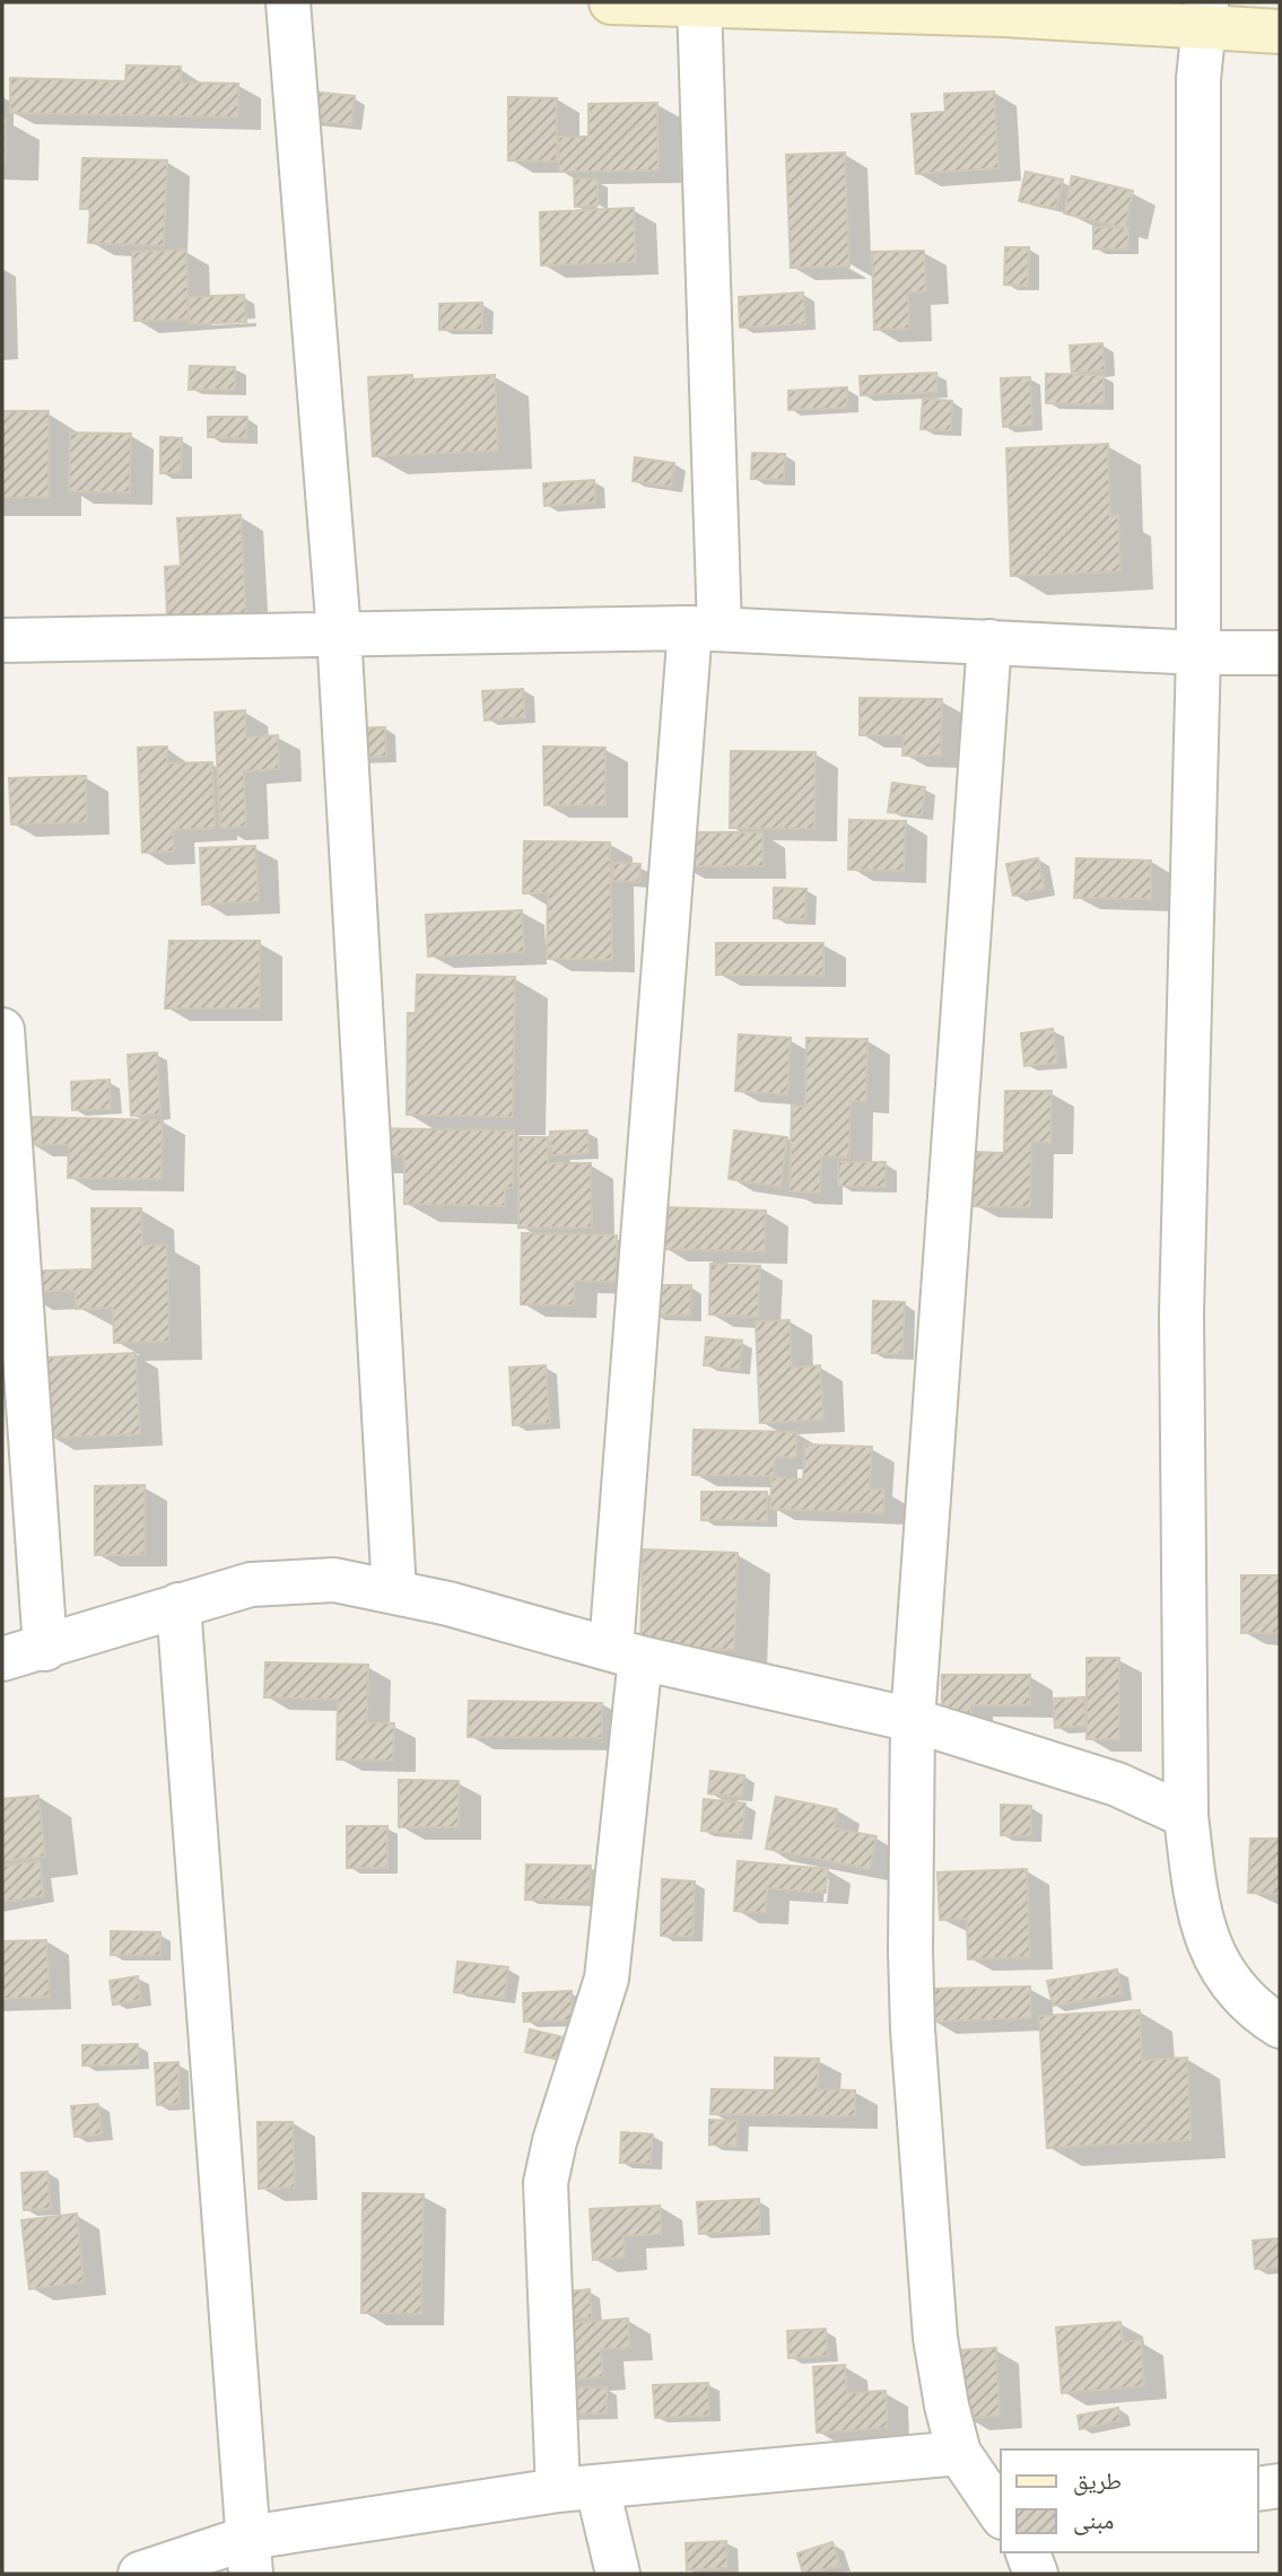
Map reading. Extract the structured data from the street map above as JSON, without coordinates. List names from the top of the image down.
{
  "legend": ["طريق", "مبنى"]
}
